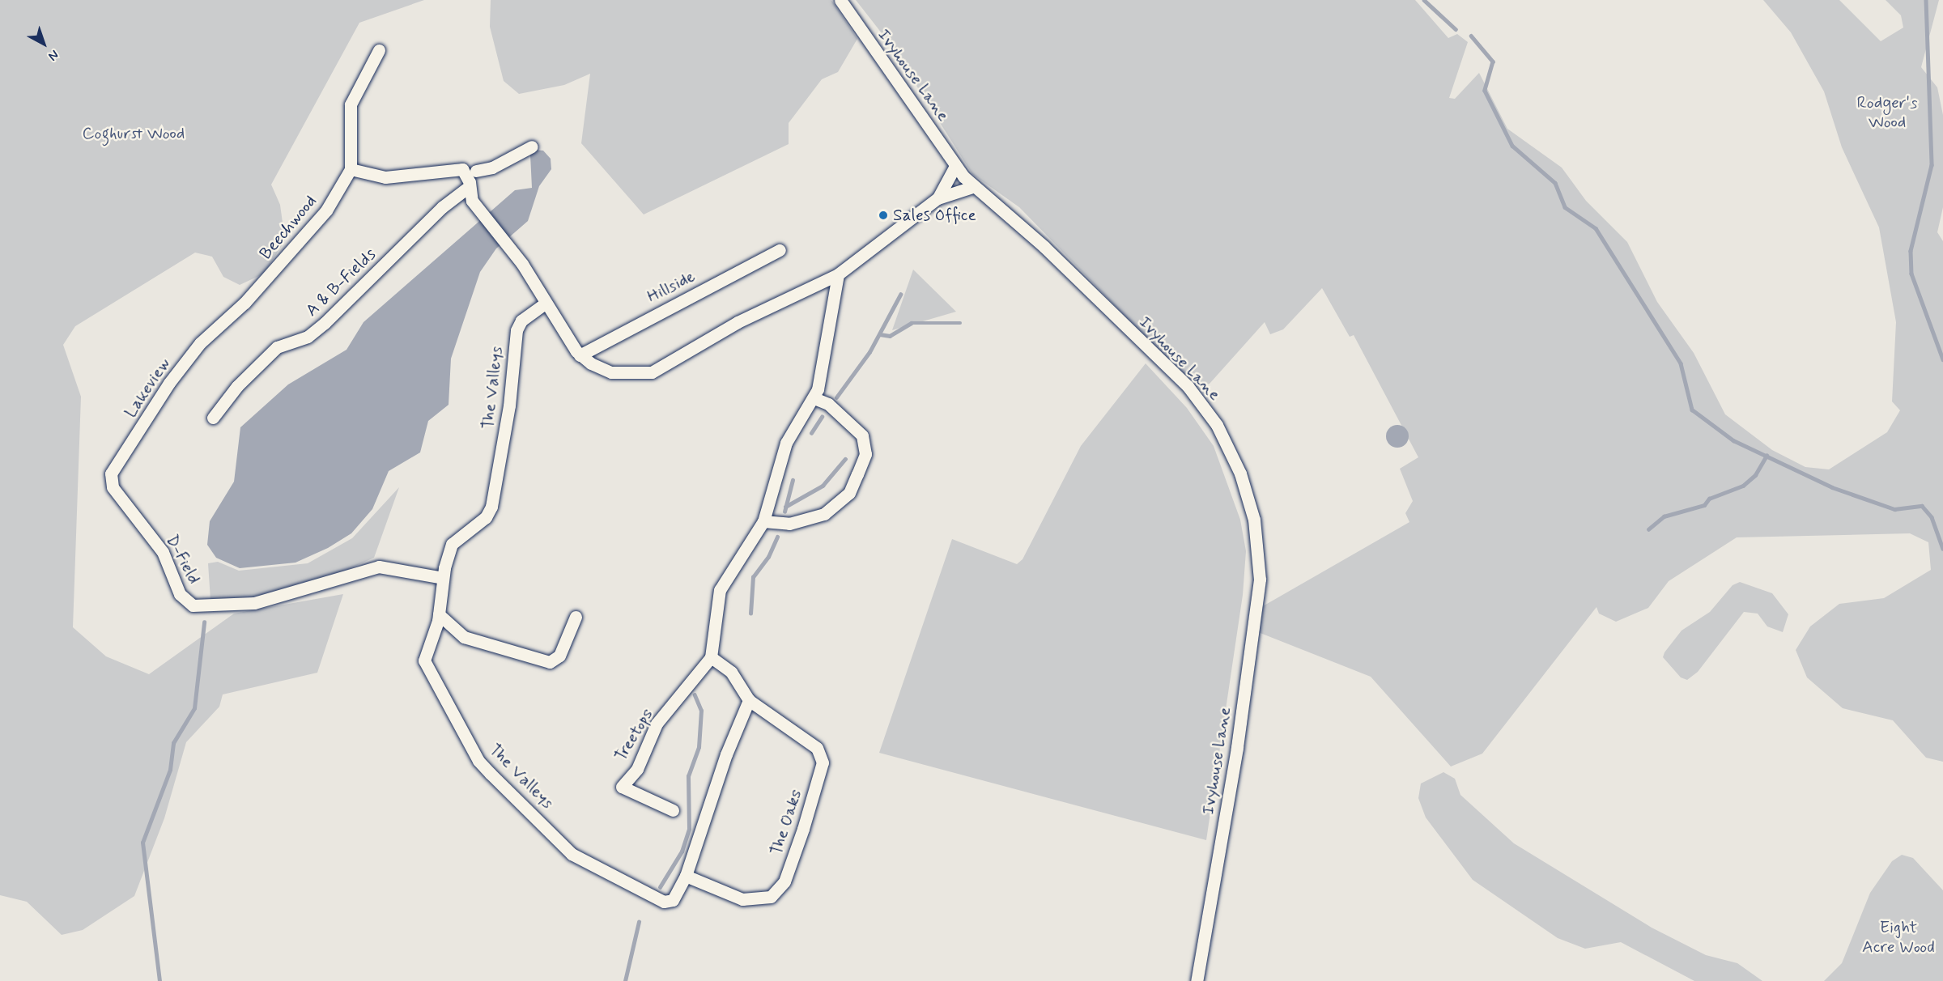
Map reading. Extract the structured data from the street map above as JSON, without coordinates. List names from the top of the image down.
{
  "streets": {
    "street": [
      "Ivyhouse Lane",
      "Beechwood",
      "A & B-Fields",
      "Hillside",
      "Lakeview",
      "The Valleys",
      "D-Field",
      "Treetops",
      "The Oaks"
    ]
  },
  "crossings": [
    ["Beechwood", "Lakeview"],
    ["Lakeview", "D-Field"],
    ["The Valleys", "D-Field"],
    ["The Valleys", "The Oaks"]
  ],
  "parks": ["Rodger's Wood", "Coghurst Wood", "Eight Acre Wood"],
  "places": ["Sales Office"],
  "north": "bottom right"
}
